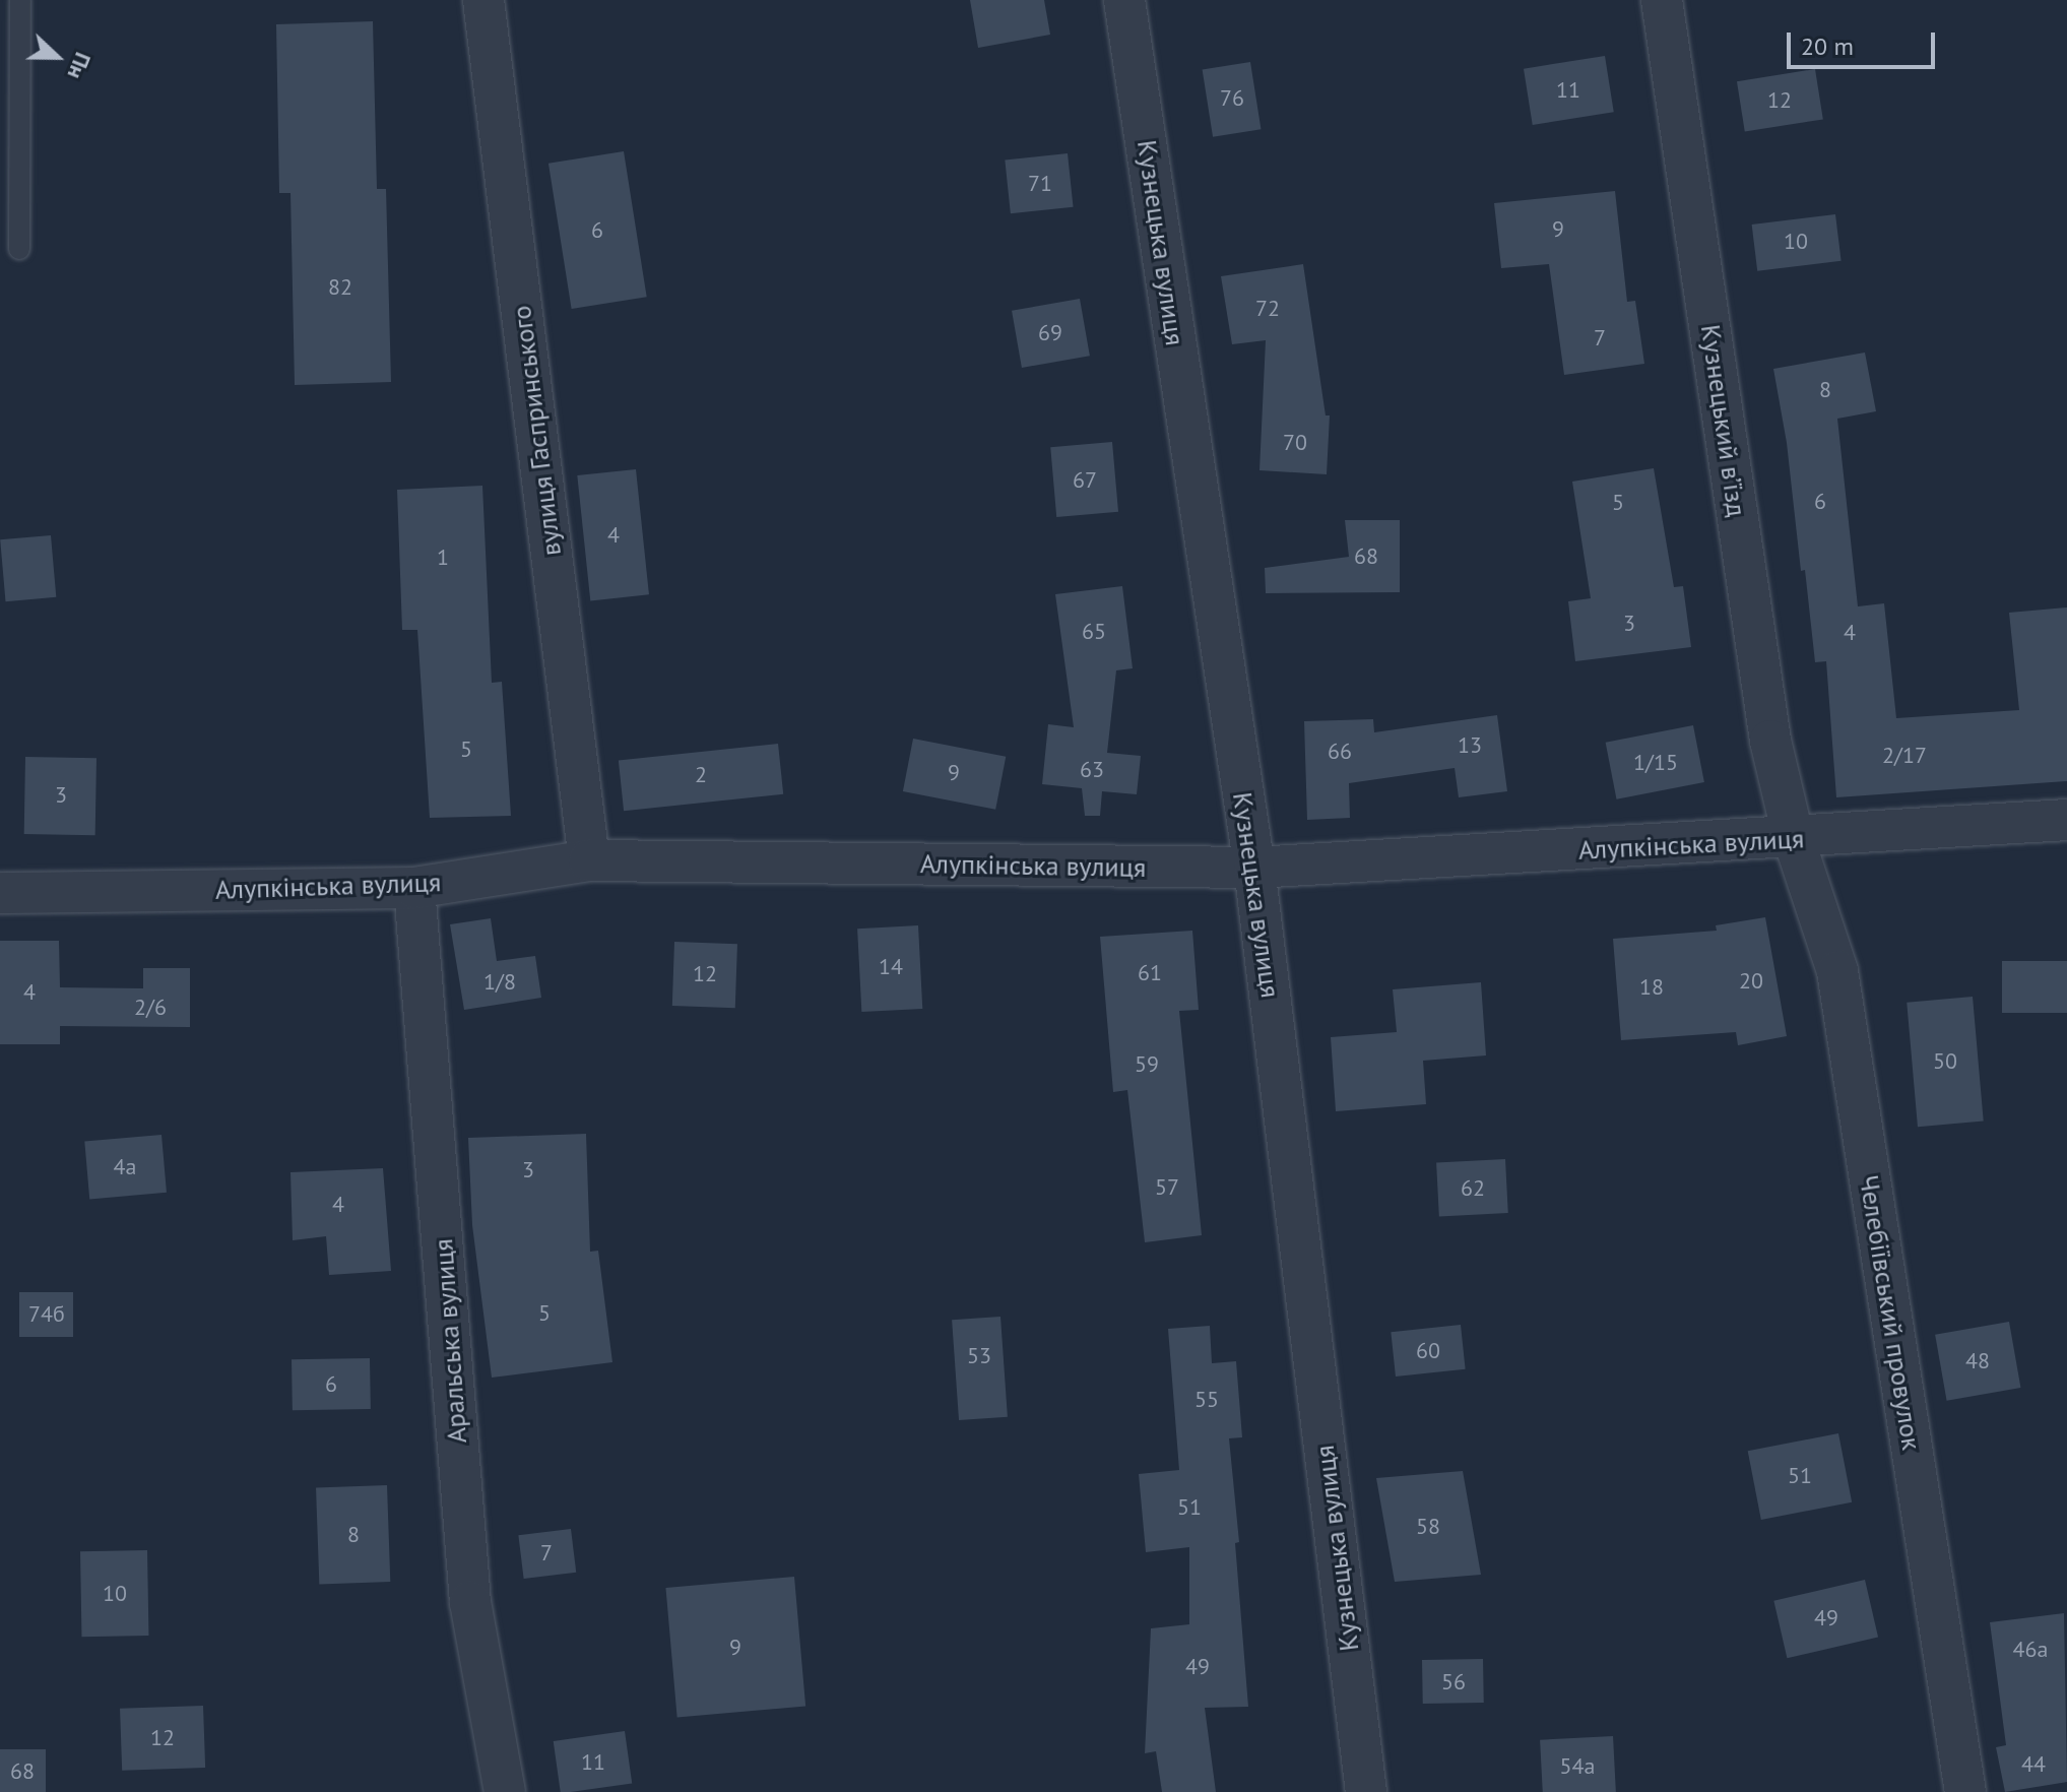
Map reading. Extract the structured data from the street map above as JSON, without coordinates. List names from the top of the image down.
{
  "streets": {
    "street": [
      "Кузнецька вулиця",
      "Кузнецький в’їзд",
      "вулиця Гаспринського",
      "Алупкінська вулиця",
      "Челебіївський провулок",
      "Аральська вулиця"
    ]
  },
  "crossings": [
    ["Кузнецька вулиця", "Алупкінська вулиця"],
    ["Кузнецький в’їзд", "Алупкінська вулиця"],
    ["Кузнецький в’їзд", "Челебіївський провулок"],
    ["вулиця Гаспринського", "Алупкінська вулиця"],
    ["Алупкінська вулиця", "Челебіївський провулок"],
    ["Алупкінська вулиця", "Аральська вулиця"]
  ],
  "house_numbers": [
    "11",
    "76",
    "12",
    "71",
    "9",
    "6",
    "10",
    "82",
    "72",
    "69",
    "7",
    "8",
    "70",
    "67",
    "6",
    "5",
    "4",
    "68",
    "1",
    "3",
    "65",
    "4",
    "13",
    "5",
    "66",
    "2/17",
    "1/15",
    "63",
    "9",
    "2",
    "3",
    "14",
    "61",
    "12",
    "20",
    "1/8",
    "18",
    "4",
    "2/6",
    "50",
    "59",
    "4а",
    "3",
    "57",
    "62",
    "4",
    "5",
    "74б",
    "60",
    "53",
    "48",
    "6",
    "55",
    "51",
    "51",
    "58",
    "8",
    "7",
    "10",
    "49",
    "9",
    "46а",
    "49",
    "56",
    "12",
    "11",
    "44",
    "54а",
    "68"
  ],
  "scale_bar": "20 m",
  "north": "right"
}
